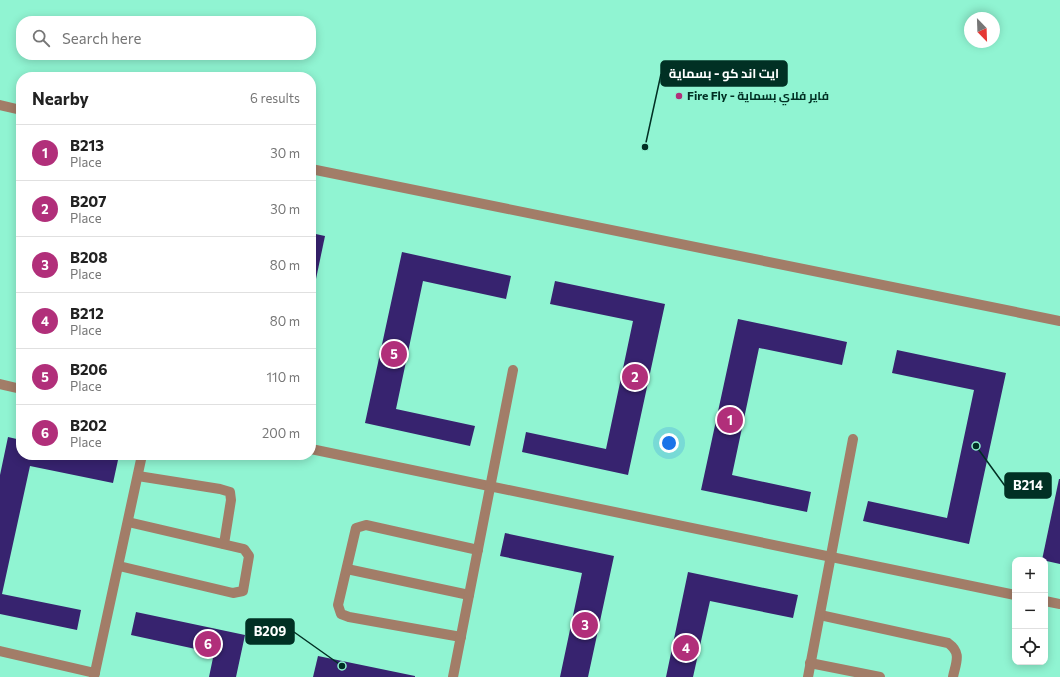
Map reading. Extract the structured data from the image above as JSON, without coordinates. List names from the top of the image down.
{
  "places": [
    "Fire Fly - فاير فلاي بسماية",
    "ايت اند كو - بسماية",
    "B214",
    "B209"
  ],
  "north": "bottom right",
  "page": {
    "search": "Search here",
    "heading": ["Nearby", "6 results"],
    "list": [
      {
        "mark": "1",
        "name": "B213",
        "note": "Place",
        "value": "30 m"
      },
      {
        "mark": "2",
        "name": "B207",
        "note": "Place",
        "value": "30 m"
      },
      {
        "mark": "3",
        "name": "B208",
        "note": "Place",
        "value": "80 m"
      },
      {
        "mark": "4",
        "name": "B212",
        "note": "Place",
        "value": "80 m"
      },
      {
        "mark": "5",
        "name": "B206",
        "note": "Place",
        "value": "110 m"
      },
      {
        "mark": "6",
        "name": "B202",
        "note": "Place",
        "value": "200 m"
      }
    ],
    "pins": [
      "5",
      "2",
      "1",
      "3",
      "6",
      "4"
    ],
    "map_buttons": ["+", "−"]
  }
}
